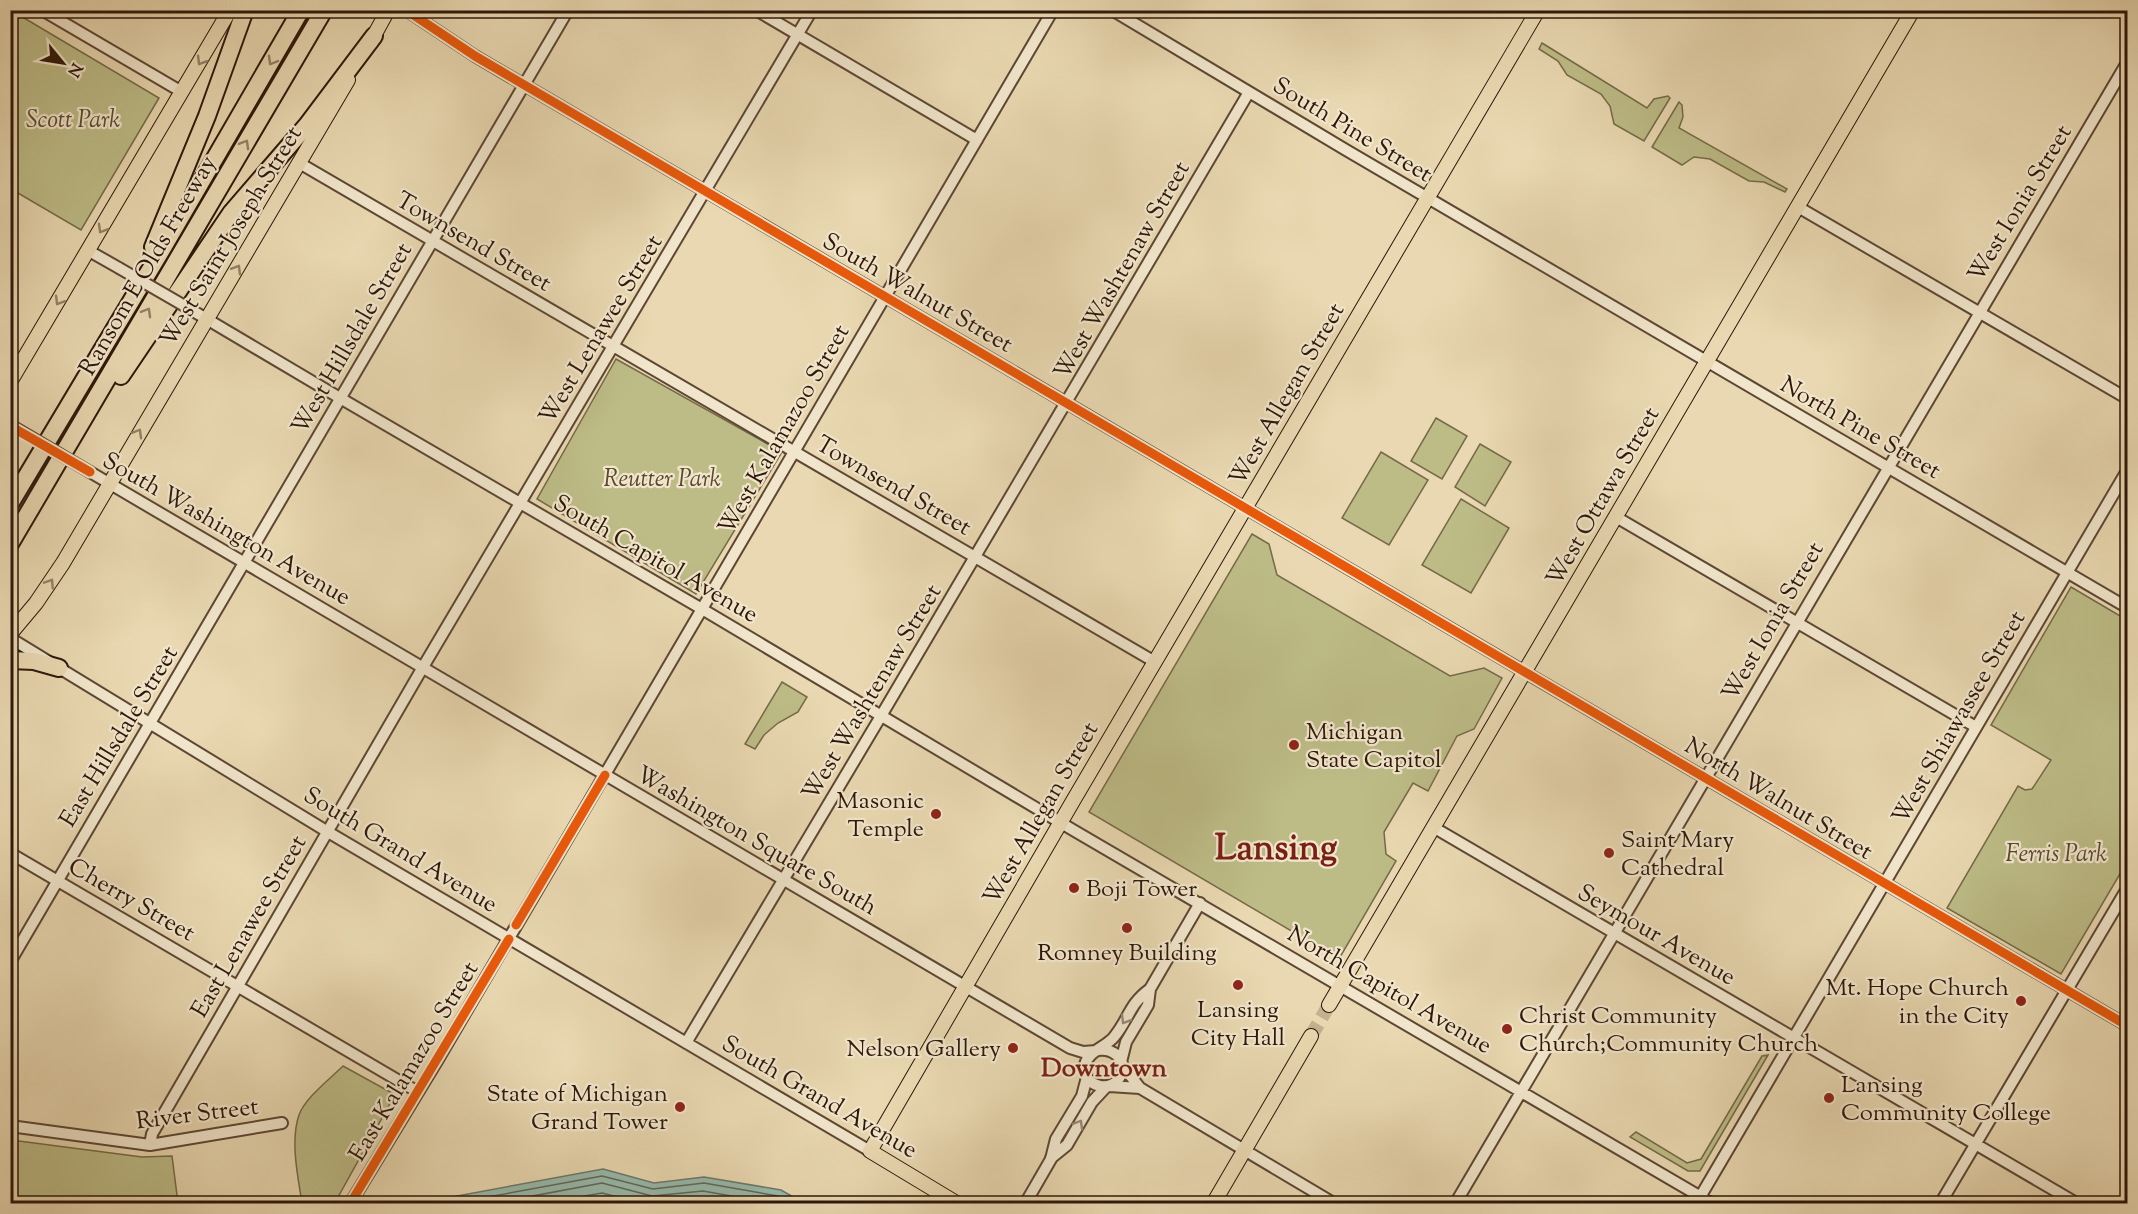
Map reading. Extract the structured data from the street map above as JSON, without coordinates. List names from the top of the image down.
{
  "streets": {
    "highway": ["Ransom E Olds Freeway"],
    "main road": [
      "West Saint Joseph Street",
      "West Allegan Street",
      "West Ottawa Street",
      "South Grand Avenue"
    ],
    "street": [
      "South Pine Street",
      "West Ionia Street",
      "Townsend Street",
      "West Washtenaw Street",
      "South Walnut Street",
      "West Lenawee Street",
      "West Hillsdale Street",
      "North Pine Street",
      "West Kalamazoo Street",
      "South Washington Avenue",
      "South Capitol Avenue",
      "West Shiawassee Street",
      "East Hillsdale Street",
      "North Walnut Street",
      "Washington Square South",
      "Cherry Street",
      "East Lenawee Street",
      "Seymour Avenue",
      "North Capitol Avenue",
      "East Kalamazoo Street",
      "River Street"
    ]
  },
  "crossings": [
    ["South Pine Street", "West Washtenaw Street"],
    ["South Pine Street", "West Allegan Street"],
    ["South Pine Street", "North Pine Street"],
    ["West Ionia Street", "North Pine Street"],
    ["West Ionia Street", "North Walnut Street"],
    ["West Ionia Street", "Seymour Avenue"],
    ["West Ionia Street", "North Capitol Avenue"],
    ["West Saint Joseph Street", "Townsend Street"],
    ["West Saint Joseph Street", "South Washington Avenue"],
    ["West Saint Joseph Street", "South Capitol Avenue"],
    ["West Saint Joseph Street", "South Grand Avenue"],
    ["Townsend Street", "West Washtenaw Street"],
    ["Townsend Street", "West Lenawee Street"],
    ["Townsend Street", "West Hillsdale Street"],
    ["Townsend Street", "West Allegan Street"],
    ["Townsend Street", "West Kalamazoo Street"],
    ["West Washtenaw Street", "South Walnut Street"],
    ["West Washtenaw Street", "South Capitol Avenue"],
    ["West Washtenaw Street", "Washington Square South"],
    ["West Washtenaw Street", "South Grand Avenue"],
    ["South Walnut Street", "West Lenawee Street"],
    ["South Walnut Street", "West Hillsdale Street"],
    ["South Walnut Street", "West Allegan Street"],
    ["South Walnut Street", "West Kalamazoo Street"],
    ["South Walnut Street", "North Walnut Street"],
    ["West Lenawee Street", "South Washington Avenue"],
    ["West Lenawee Street", "South Capitol Avenue"],
    ["West Lenawee Street", "Washington Square South"],
    ["West Lenawee Street", "East Lenawee Street"],
    ["West Hillsdale Street", "South Washington Avenue"],
    ["West Hillsdale Street", "South Capitol Avenue"],
    ["West Hillsdale Street", "East Hillsdale Street"],
    ["West Allegan Street", "South Capitol Avenue"],
    ["West Allegan Street", "Washington Square South"],
    ["West Allegan Street", "South Grand Avenue"],
    ["North Pine Street", "West Ottawa Street"],
    ["North Pine Street", "West Shiawassee Street"],
    ["West Kalamazoo Street", "South Capitol Avenue"],
    ["West Kalamazoo Street", "Washington Square South"],
    ["West Kalamazoo Street", "East Kalamazoo Street"],
    ["West Ottawa Street", "North Walnut Street"],
    ["West Ottawa Street", "Seymour Avenue"],
    ["West Ottawa Street", "North Capitol Avenue"],
    ["South Washington Avenue", "East Hillsdale Street"],
    ["South Washington Avenue", "Washington Square South"],
    ["South Washington Avenue", "East Lenawee Street"],
    ["South Capitol Avenue", "North Capitol Avenue"],
    ["West Shiawassee Street", "North Walnut Street"],
    ["West Shiawassee Street", "Seymour Avenue"],
    ["West Shiawassee Street", "North Capitol Avenue"],
    ["East Hillsdale Street", "South Grand Avenue"],
    ["East Hillsdale Street", "Cherry Street"],
    ["Washington Square South", "East Lenawee Street"],
    ["South Grand Avenue", "East Lenawee Street"],
    ["South Grand Avenue", "East Kalamazoo Street"],
    ["Cherry Street", "East Lenawee Street"],
    ["Cherry Street", "East Kalamazoo Street"],
    ["East Lenawee Street", "River Street"]
  ],
  "one_way": ["West Saint Joseph Street"],
  "districts": ["Lansing", "Downtown"],
  "parks": ["Scott Park", "Reutter Park", "Ferris Park"],
  "places": [
    "Michigan State Capitol",
    "Masonic Temple",
    "Saint Mary Cathedral",
    "Boji Tower",
    "Romney Building",
    "Lansing City Hall",
    "Mt. Hope Church in the City",
    "Christ Community Church;Community Church",
    "Nelson Gallery",
    "Lansing Community College",
    "State of Michigan Grand Tower"
  ],
  "north": "bottom right"
}
